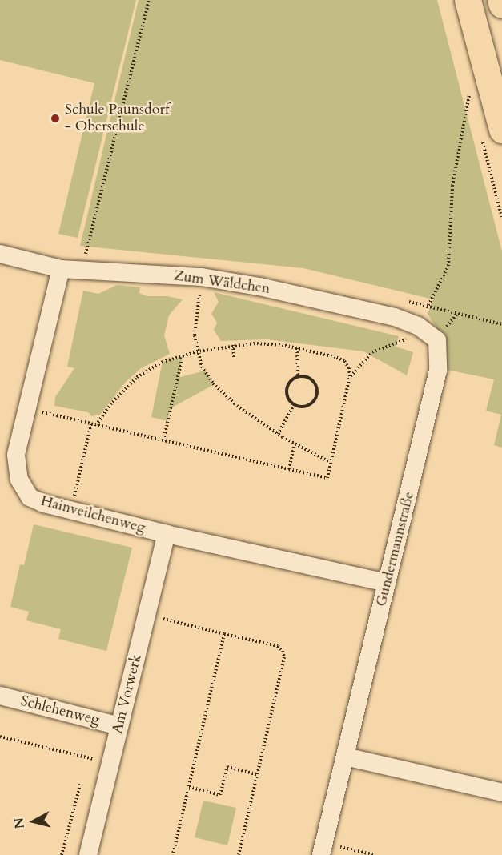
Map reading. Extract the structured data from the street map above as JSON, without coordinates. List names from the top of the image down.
{
  "streets": {
    "street": [
      "Zum Wäldchen",
      "Hainveilchenweg",
      "Gundermannstraße",
      "Am Vorwerk",
      "Schlehenweg"
    ]
  },
  "crossings": [
    ["Zum Wäldchen", "Hainveilchenweg"],
    ["Zum Wäldchen", "Gundermannstraße"],
    ["Hainveilchenweg", "Gundermannstraße"],
    ["Hainveilchenweg", "Am Vorwerk"],
    ["Am Vorwerk", "Schlehenweg"]
  ],
  "places": ["Schule Paunsdorf - Oberschule"],
  "north": "left"
}
